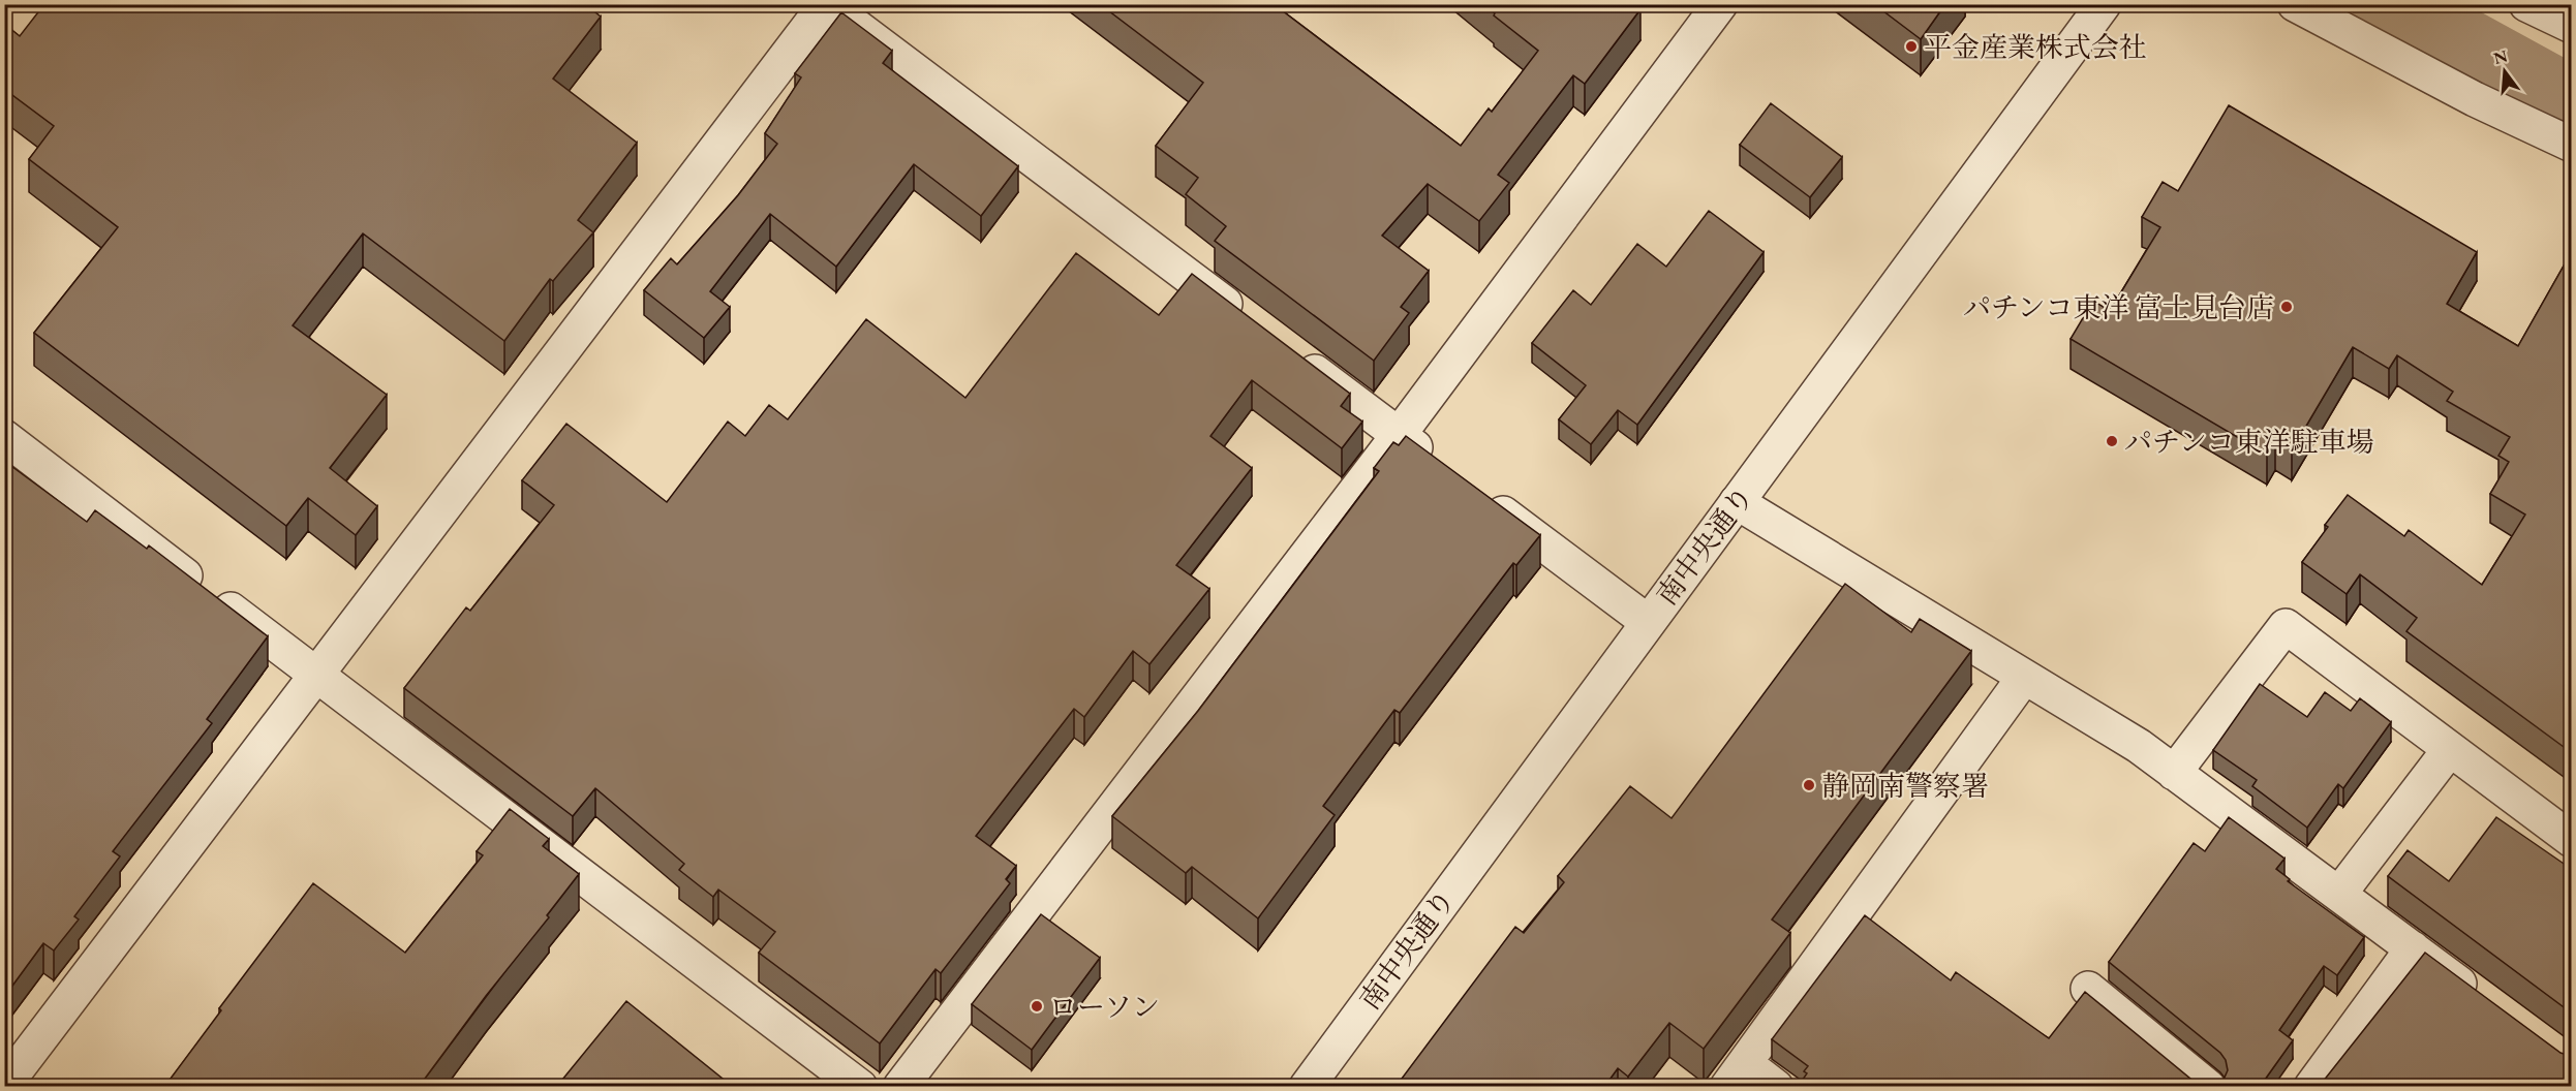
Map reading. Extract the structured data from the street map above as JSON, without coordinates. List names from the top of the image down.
{
  "streets": {
    "street": ["南中央通り"]
  },
  "places": [
    "平金産業株式会社",
    "パチンコ東洋 富士見台店",
    "パチンコ東洋駐車場",
    "静岡南警察署",
    "ローソン"
  ],
  "north": "top"
}
